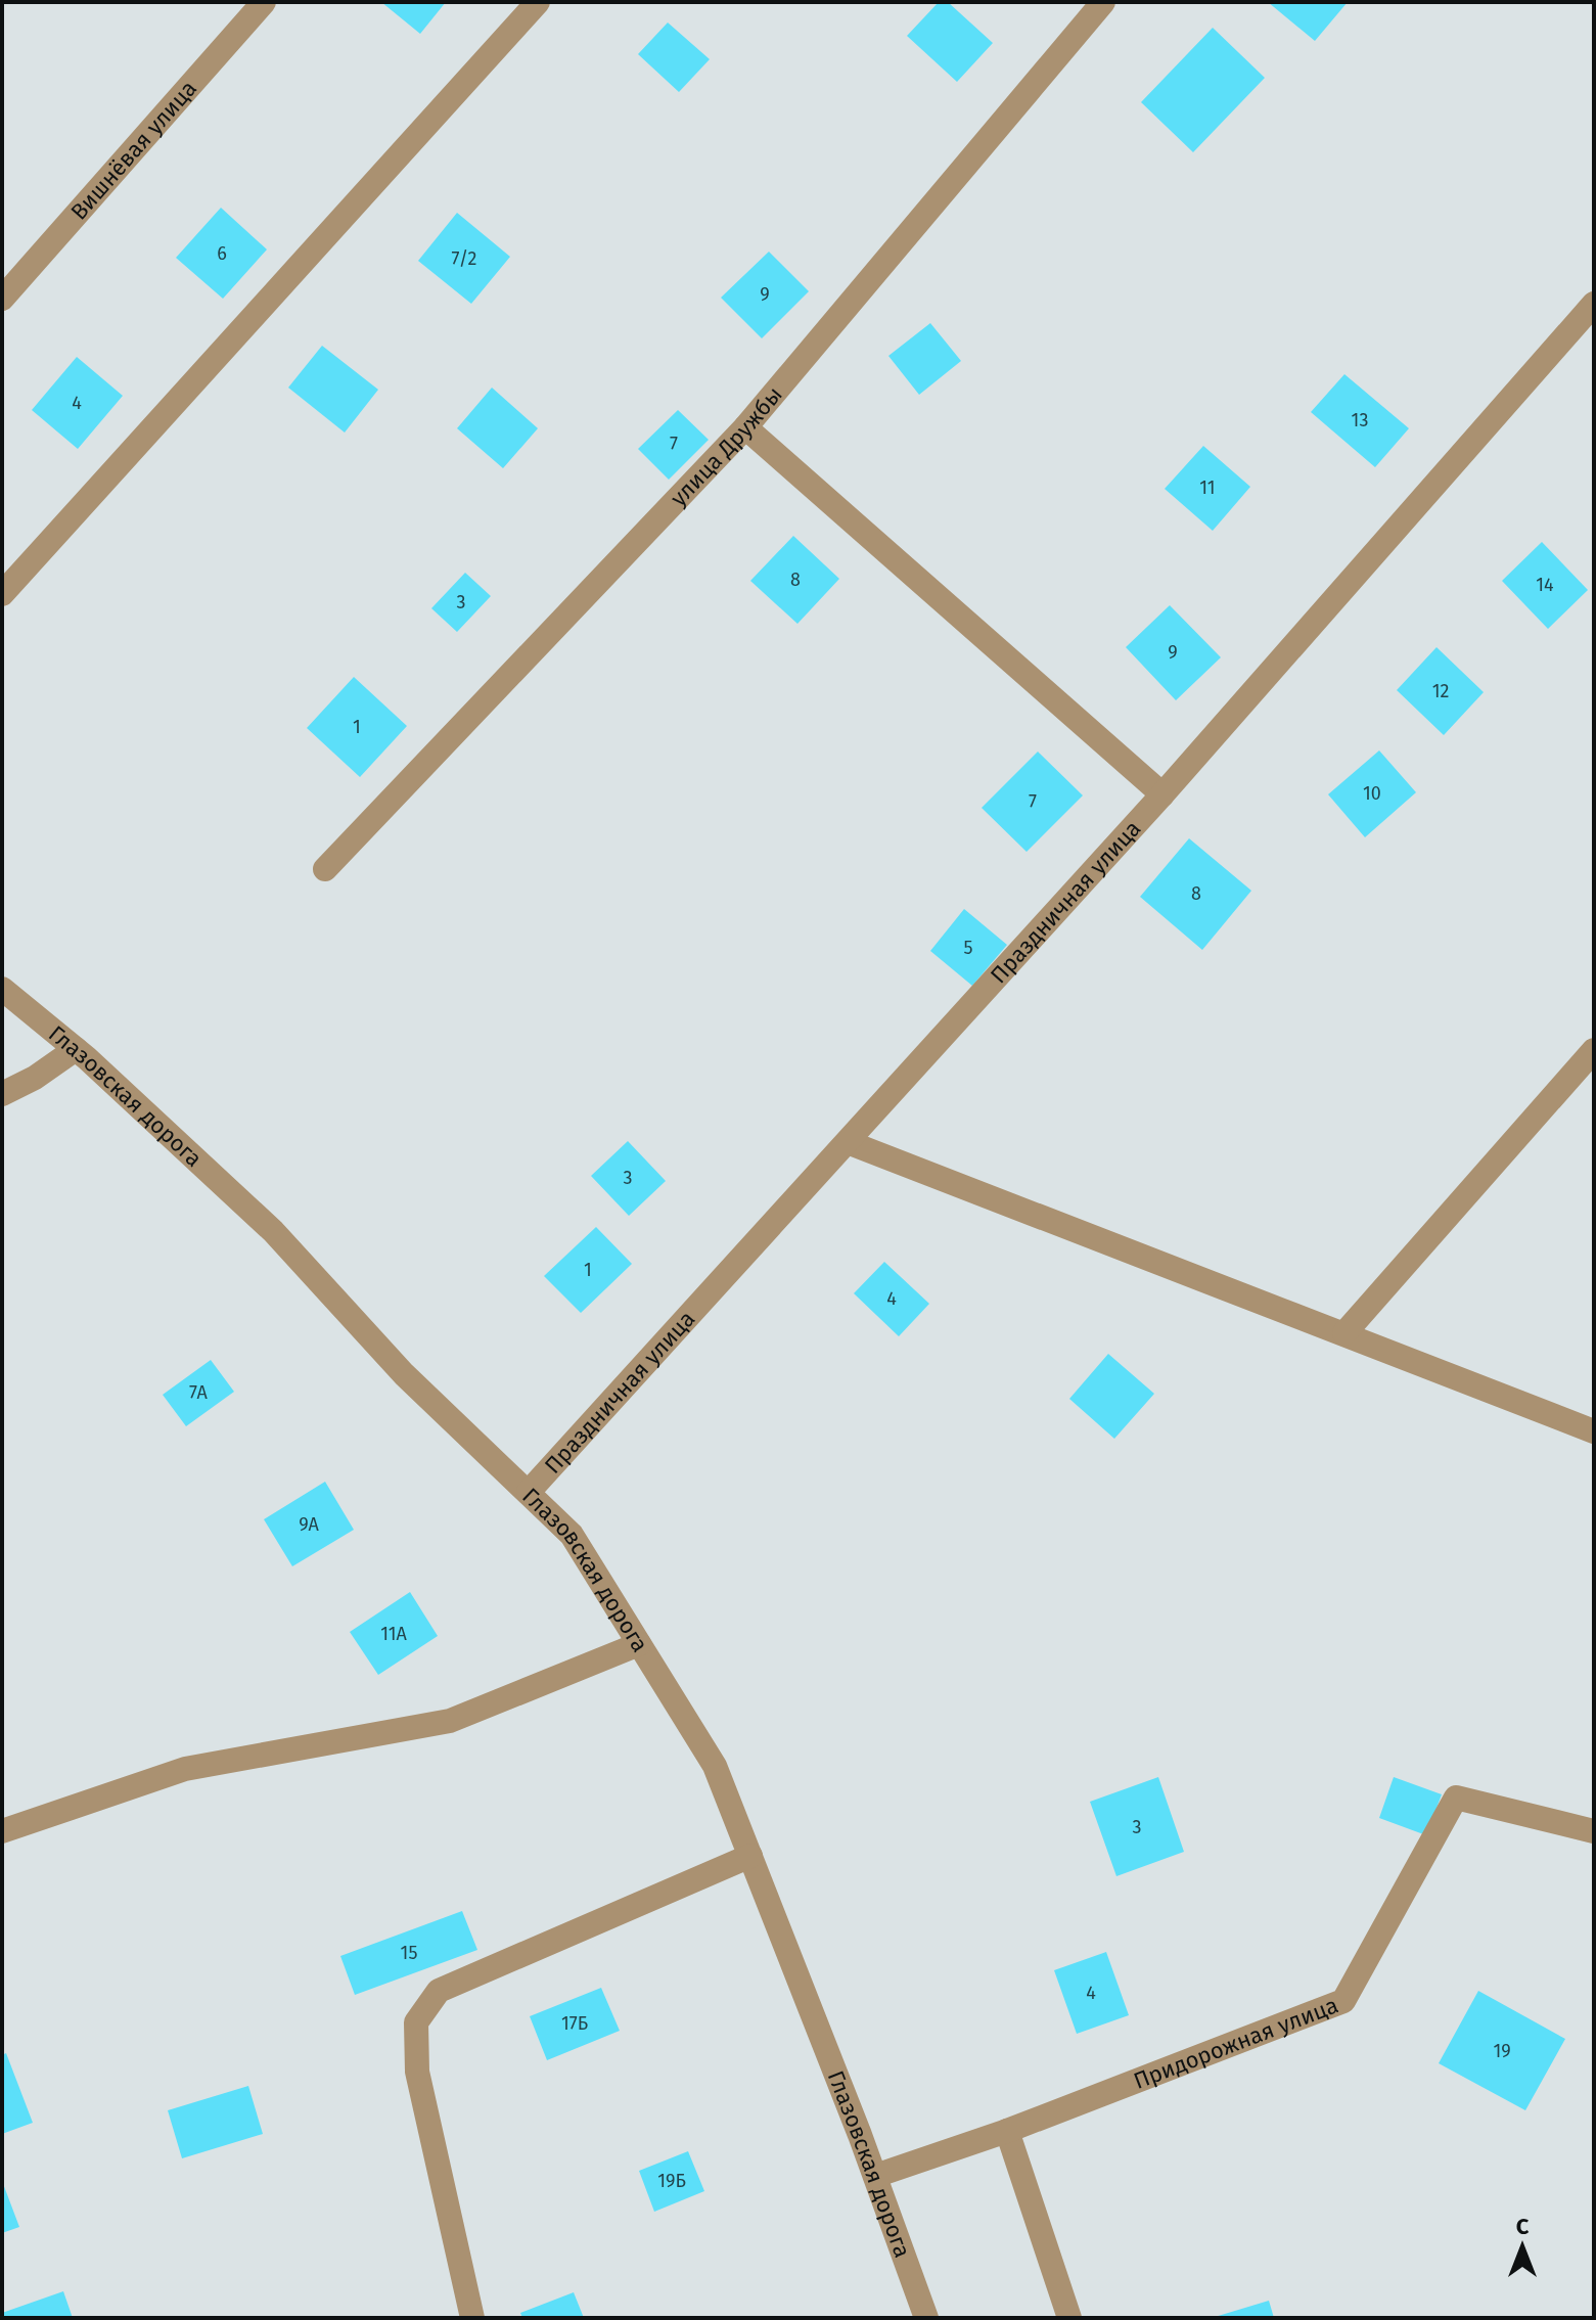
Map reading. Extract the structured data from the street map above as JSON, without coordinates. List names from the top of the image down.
{
  "streets": {
    "street": [
      "Вишнёвая улица",
      "улица Дружбы",
      "Праздничная улица",
      "Глазовская дорога",
      "Придорожная улица"
    ]
  },
  "crossings": [
    ["Праздничная улица", "Глазовская дорога"],
    ["Глазовская дорога", "Придорожная улица"]
  ],
  "house_numbers": [
    "6",
    "7/2",
    "9",
    "4",
    "13",
    "7",
    "11",
    "8",
    "14",
    "3",
    "9",
    "12",
    "1",
    "10",
    "7",
    "8",
    "5",
    "3",
    "1",
    "4",
    "7А",
    "9А",
    "11А",
    "3",
    "15",
    "4",
    "17Б",
    "19",
    "19Б"
  ],
  "north": "top"
}
